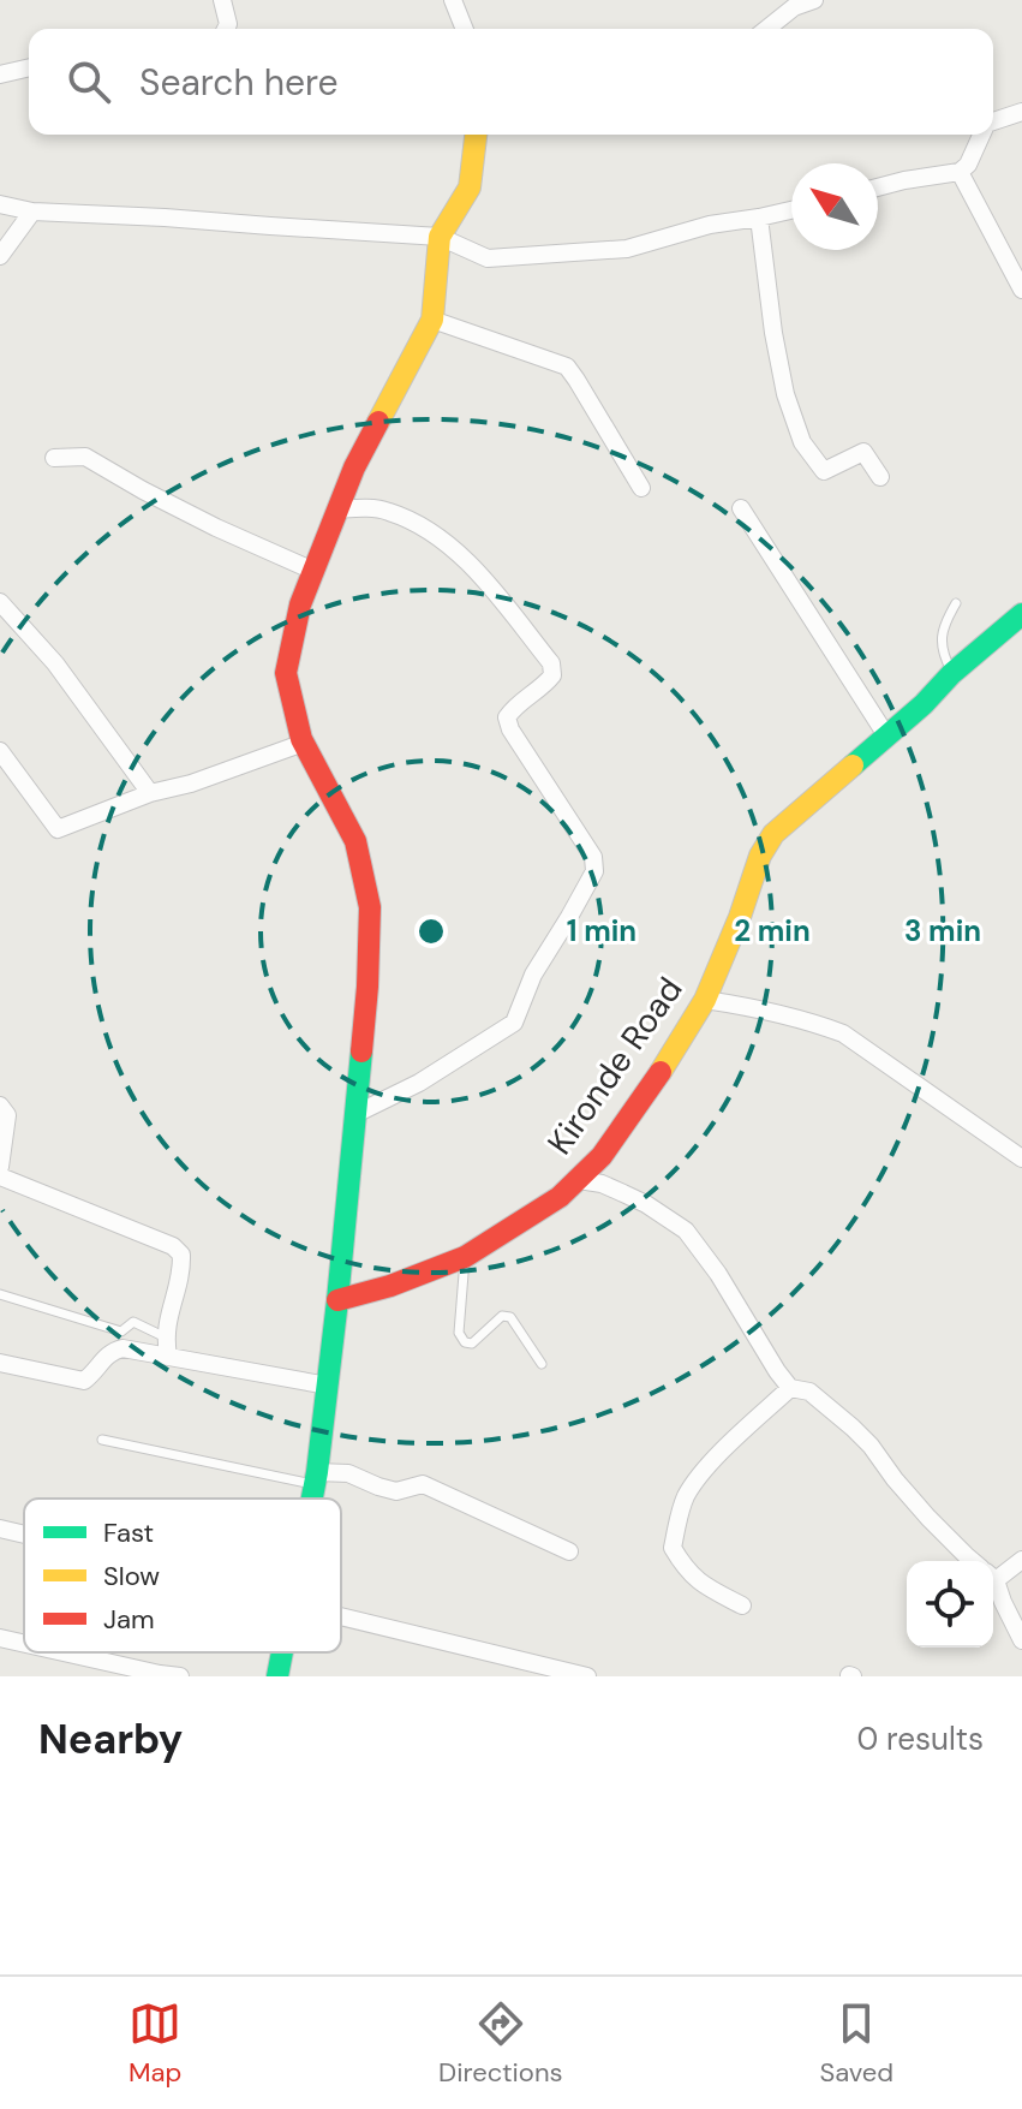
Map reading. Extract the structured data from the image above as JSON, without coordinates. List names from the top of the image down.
{
  "streets": {
    "street": ["Kironde Road"]
  },
  "legend": ["Fast", "Slow", "Jam"],
  "north": "top left",
  "page": {
    "search": "Search here",
    "heading": ["Nearby", "0 results"],
    "nav": ["Map", "Directions", "Saved"]
  },
  "rings": ["1 min", "2 min", "3 min"]
}
